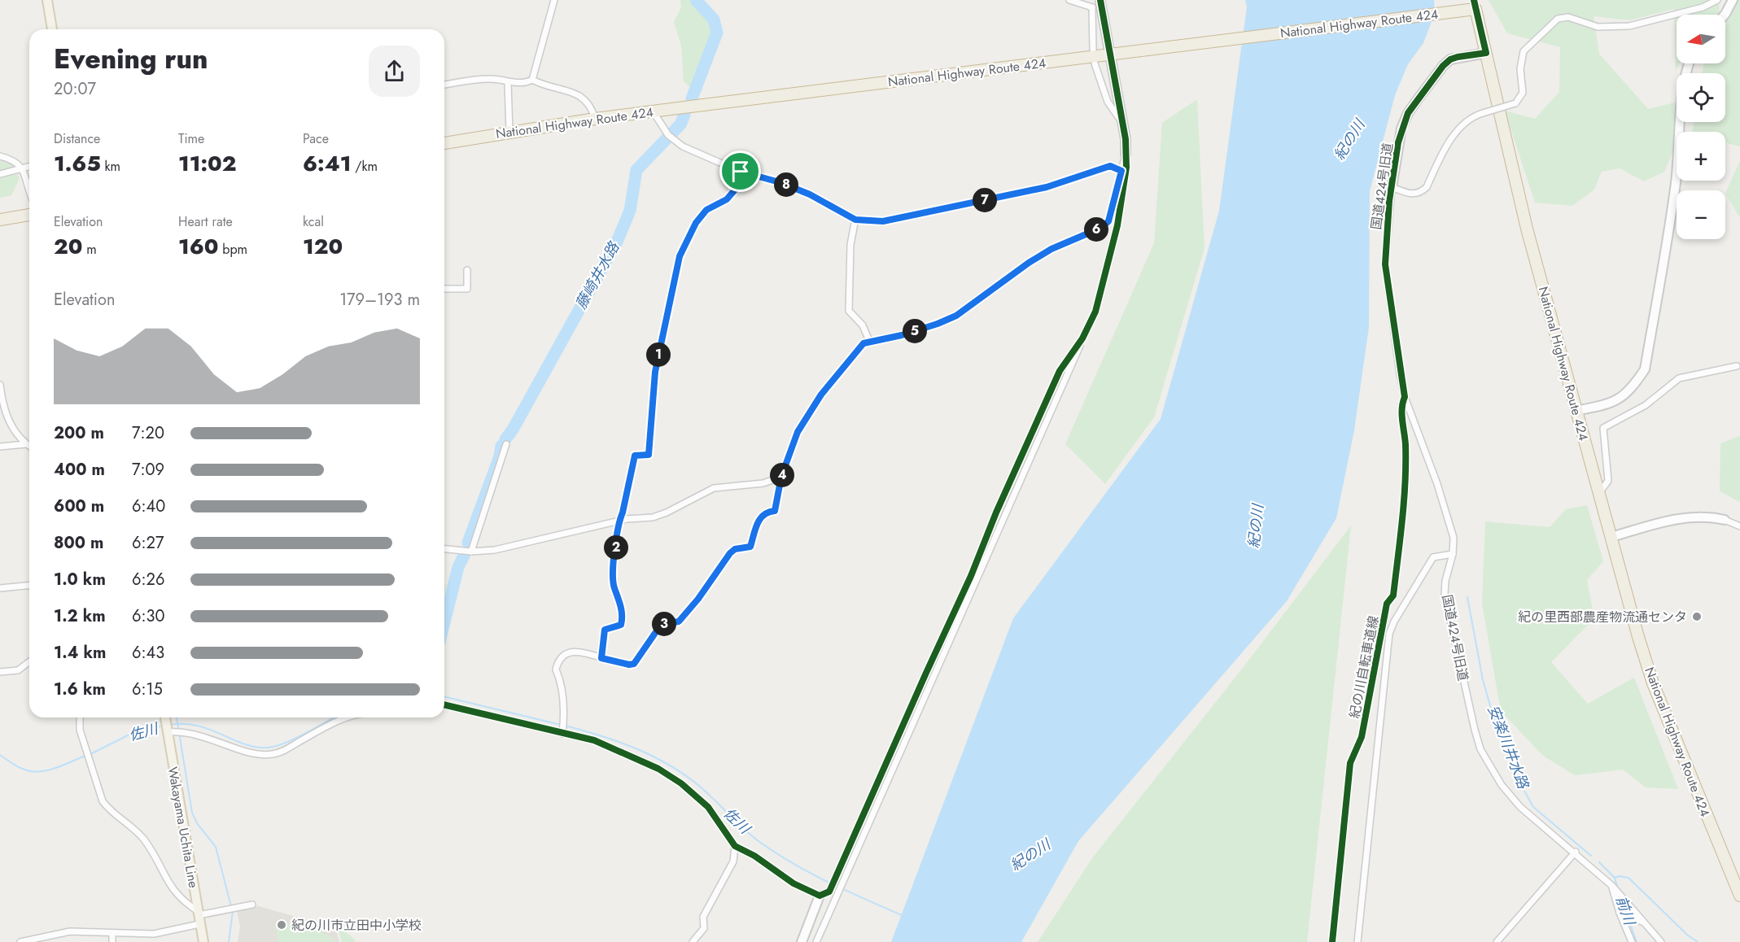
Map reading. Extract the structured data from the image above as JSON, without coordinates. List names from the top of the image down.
{
  "streets": {
    "highway": ["National Highway Route 424"],
    "main road": ["Wakayama Uchita Line"],
    "street": ["国道424号旧道"],
    "cycle path": ["紀の川自転車道線"]
  },
  "crossings": [
    ["National Highway Route 424", "国道424号旧道"]
  ],
  "water": [
    "紀の川",
    "藤崎井水路",
    "佐川",
    "安楽川井水路",
    "前川"
  ],
  "places": ["紀の里西部農産物流通センタ", "紀の川市立田中小学校"],
  "north": "left",
  "page": {
    "map_buttons": ["+", "−"],
    "heading": ["Evening run", "20:07"],
    "stats": [
      ["Distance", "1.65 km"],
      ["Time", "11:02"],
      ["Pace", "6:41 /km"],
      ["Elevation", "20 m"],
      ["Heart rate", "160 bpm"],
      ["kcal", "120"]
    ],
    "pins": [
      "8",
      "7",
      "6",
      "5",
      "1",
      "4",
      "2",
      "3"
    ],
    "chart": ["Elevation", "179–193 m"],
    "list": [
      {
        "name": "200 m",
        "note": "7:20"
      },
      {
        "name": "400 m",
        "note": "7:09"
      },
      {
        "name": "600 m",
        "note": "6:40"
      },
      {
        "name": "800 m",
        "note": "6:27"
      },
      {
        "name": "1.0 km",
        "note": "6:26"
      },
      {
        "name": "1.2 km",
        "note": "6:30"
      },
      {
        "name": "1.4 km",
        "note": "6:43"
      },
      {
        "name": "1.6 km",
        "note": "6:15"
      }
    ]
  }
}
